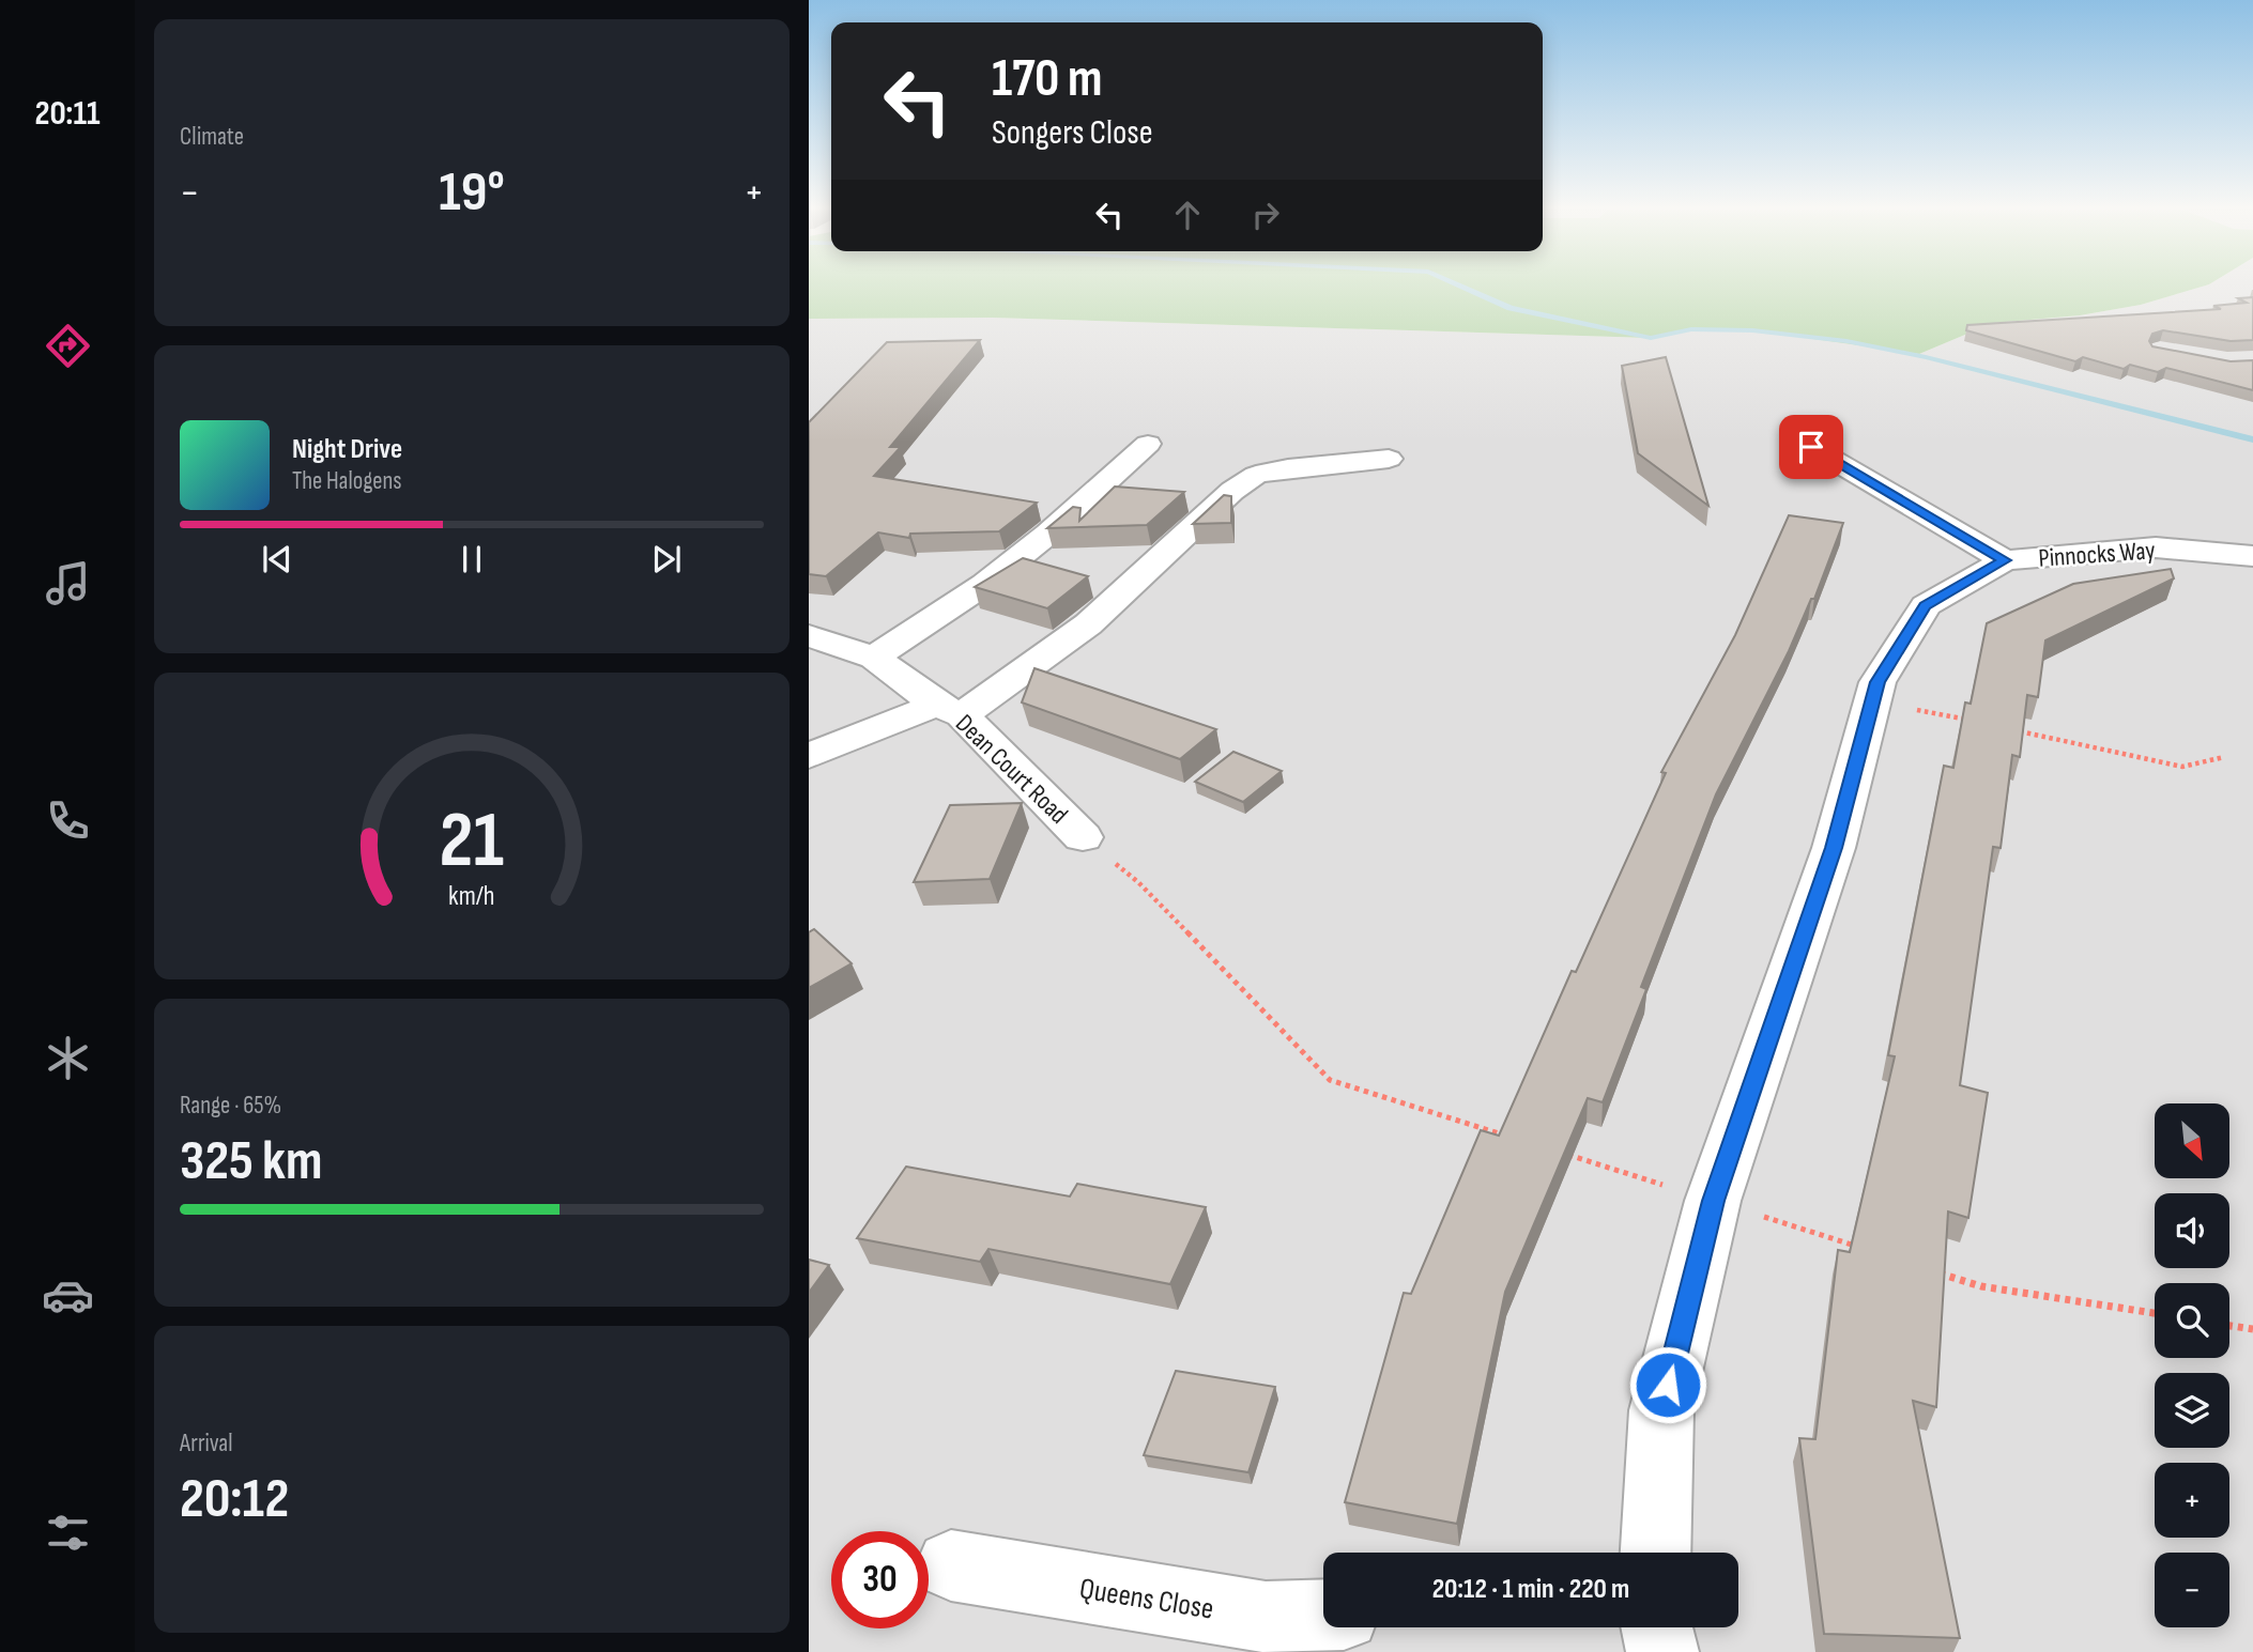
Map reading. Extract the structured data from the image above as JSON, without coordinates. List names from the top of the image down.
{
  "streets": {
    "street": ["Pinnocks Way", "Dean Court Road", "Queens Close"]
  },
  "north": "bottom right",
  "page": {
    "tabs": "20:11",
    "tile": [
      "Climate",
      ["Range · 65%", "325 km"],
      ["Arrival", "20:12"]
    ],
    "turn": ["170 m", "Songers Close"],
    "heat": ["−", "19°", "+"],
    "song": ["Night Drive", "The Halogens"],
    "map_buttons": ["+", "−"],
    "limit": "30",
    "trip": "20:12 · 1 min · 220 m",
    "gauge": ["21", "km/h"]
  }
}
